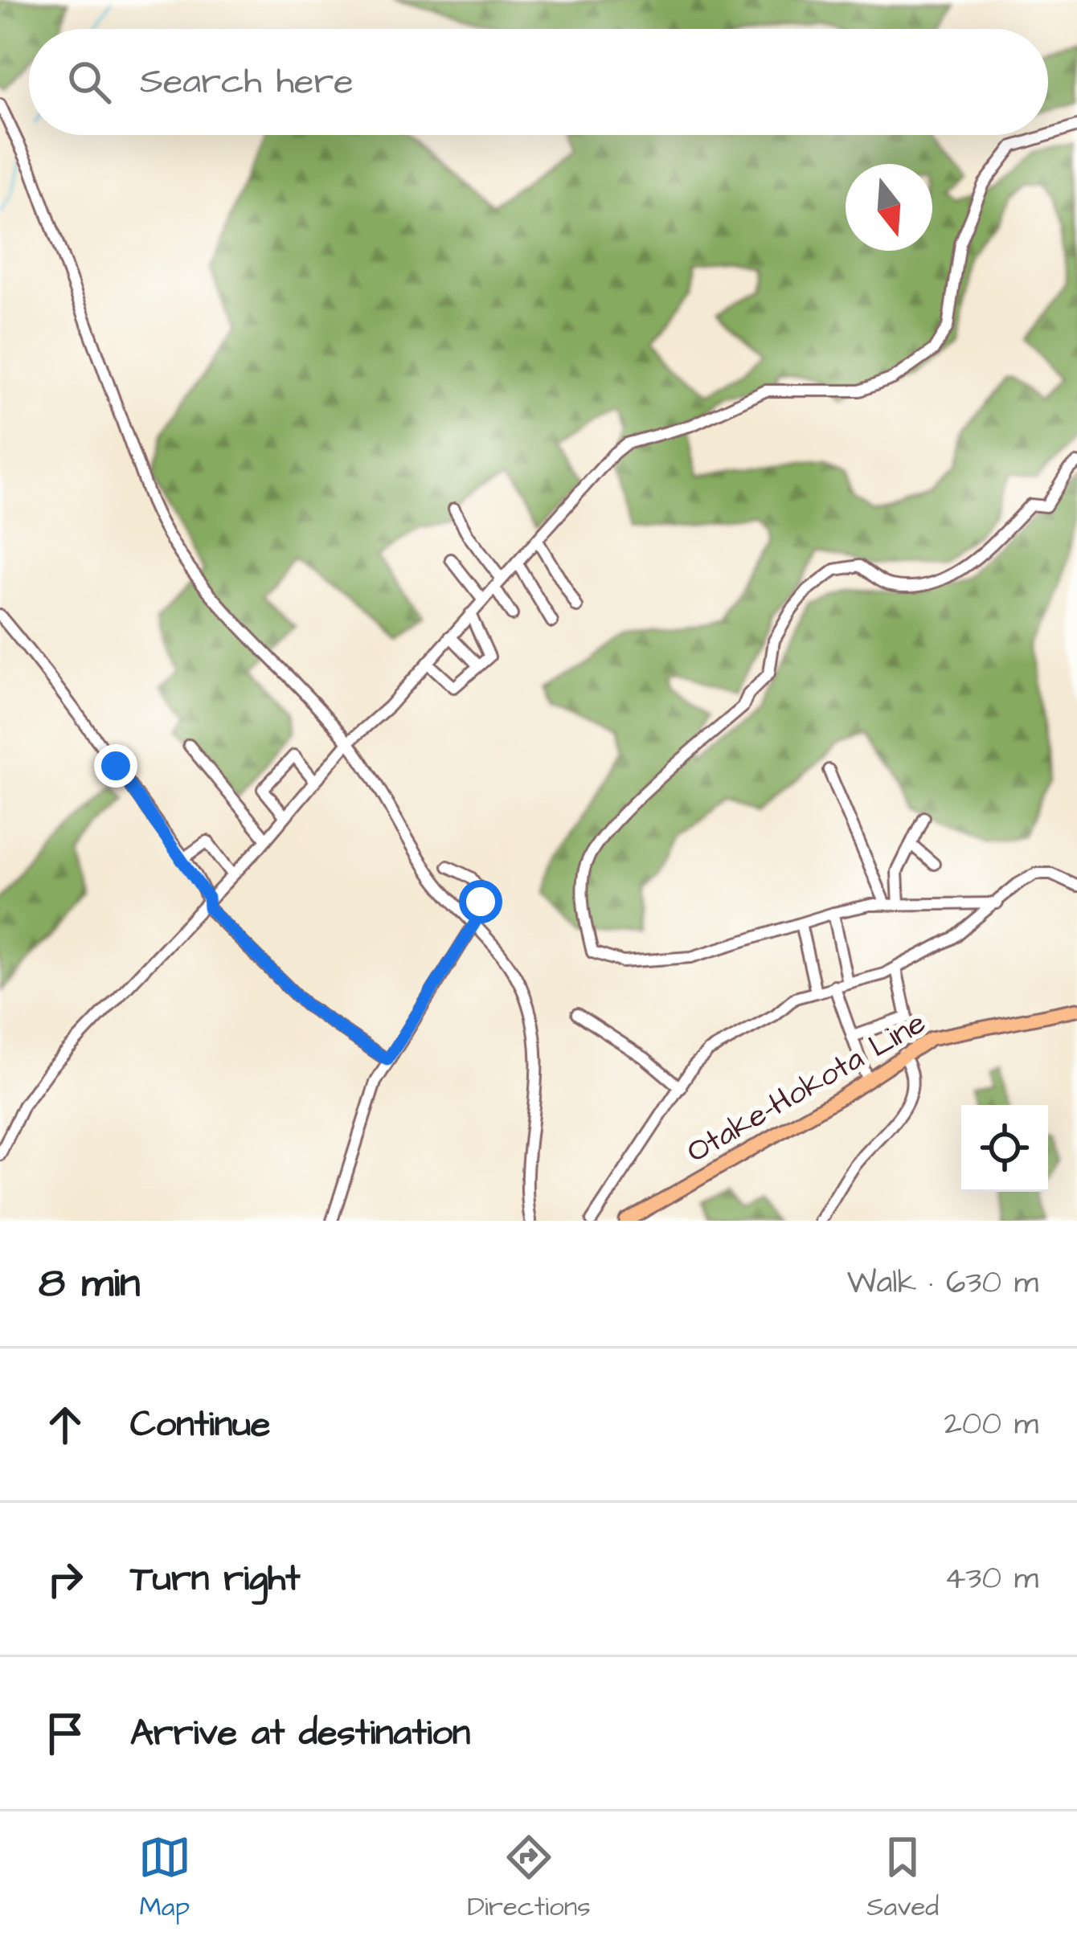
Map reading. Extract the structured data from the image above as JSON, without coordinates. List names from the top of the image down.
{
  "streets": {
    "main road": ["Otake-Hokota Line"]
  },
  "north": "bottom",
  "page": {
    "search": "Search here",
    "heading": ["8 min", "Walk · 630 m"],
    "list": [
      ["Continue", "200 m"],
      ["Turn right", "430 m"],
      "Arrive at destination"
    ],
    "nav": ["Map", "Directions", "Saved"]
  }
}
